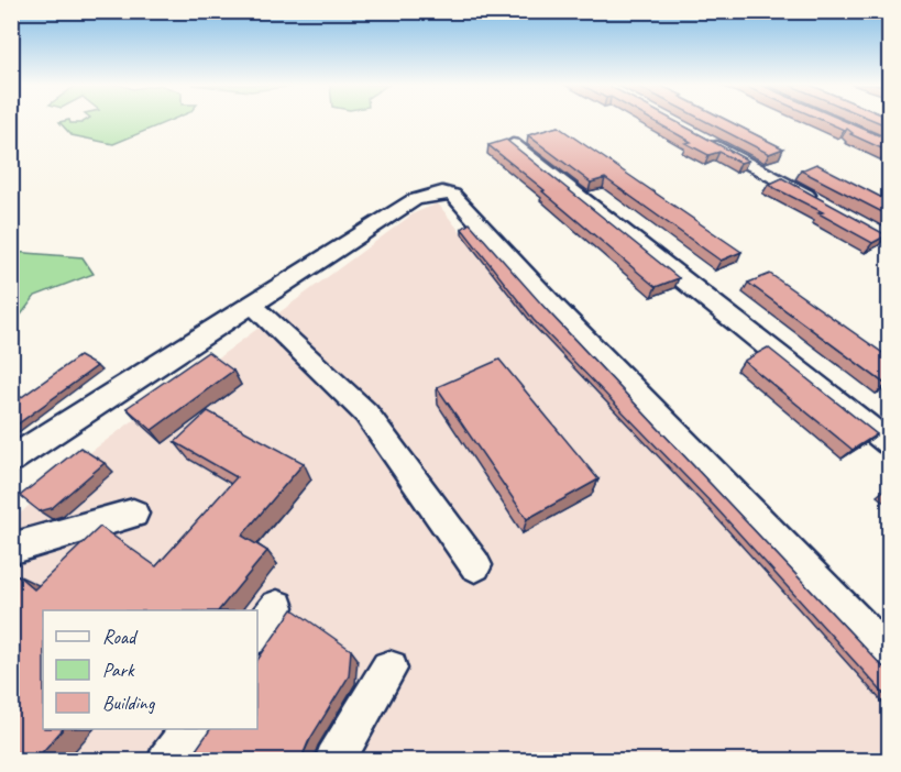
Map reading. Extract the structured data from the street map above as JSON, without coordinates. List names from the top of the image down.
{
  "legend": ["Road", "Park", "Building"]
}
